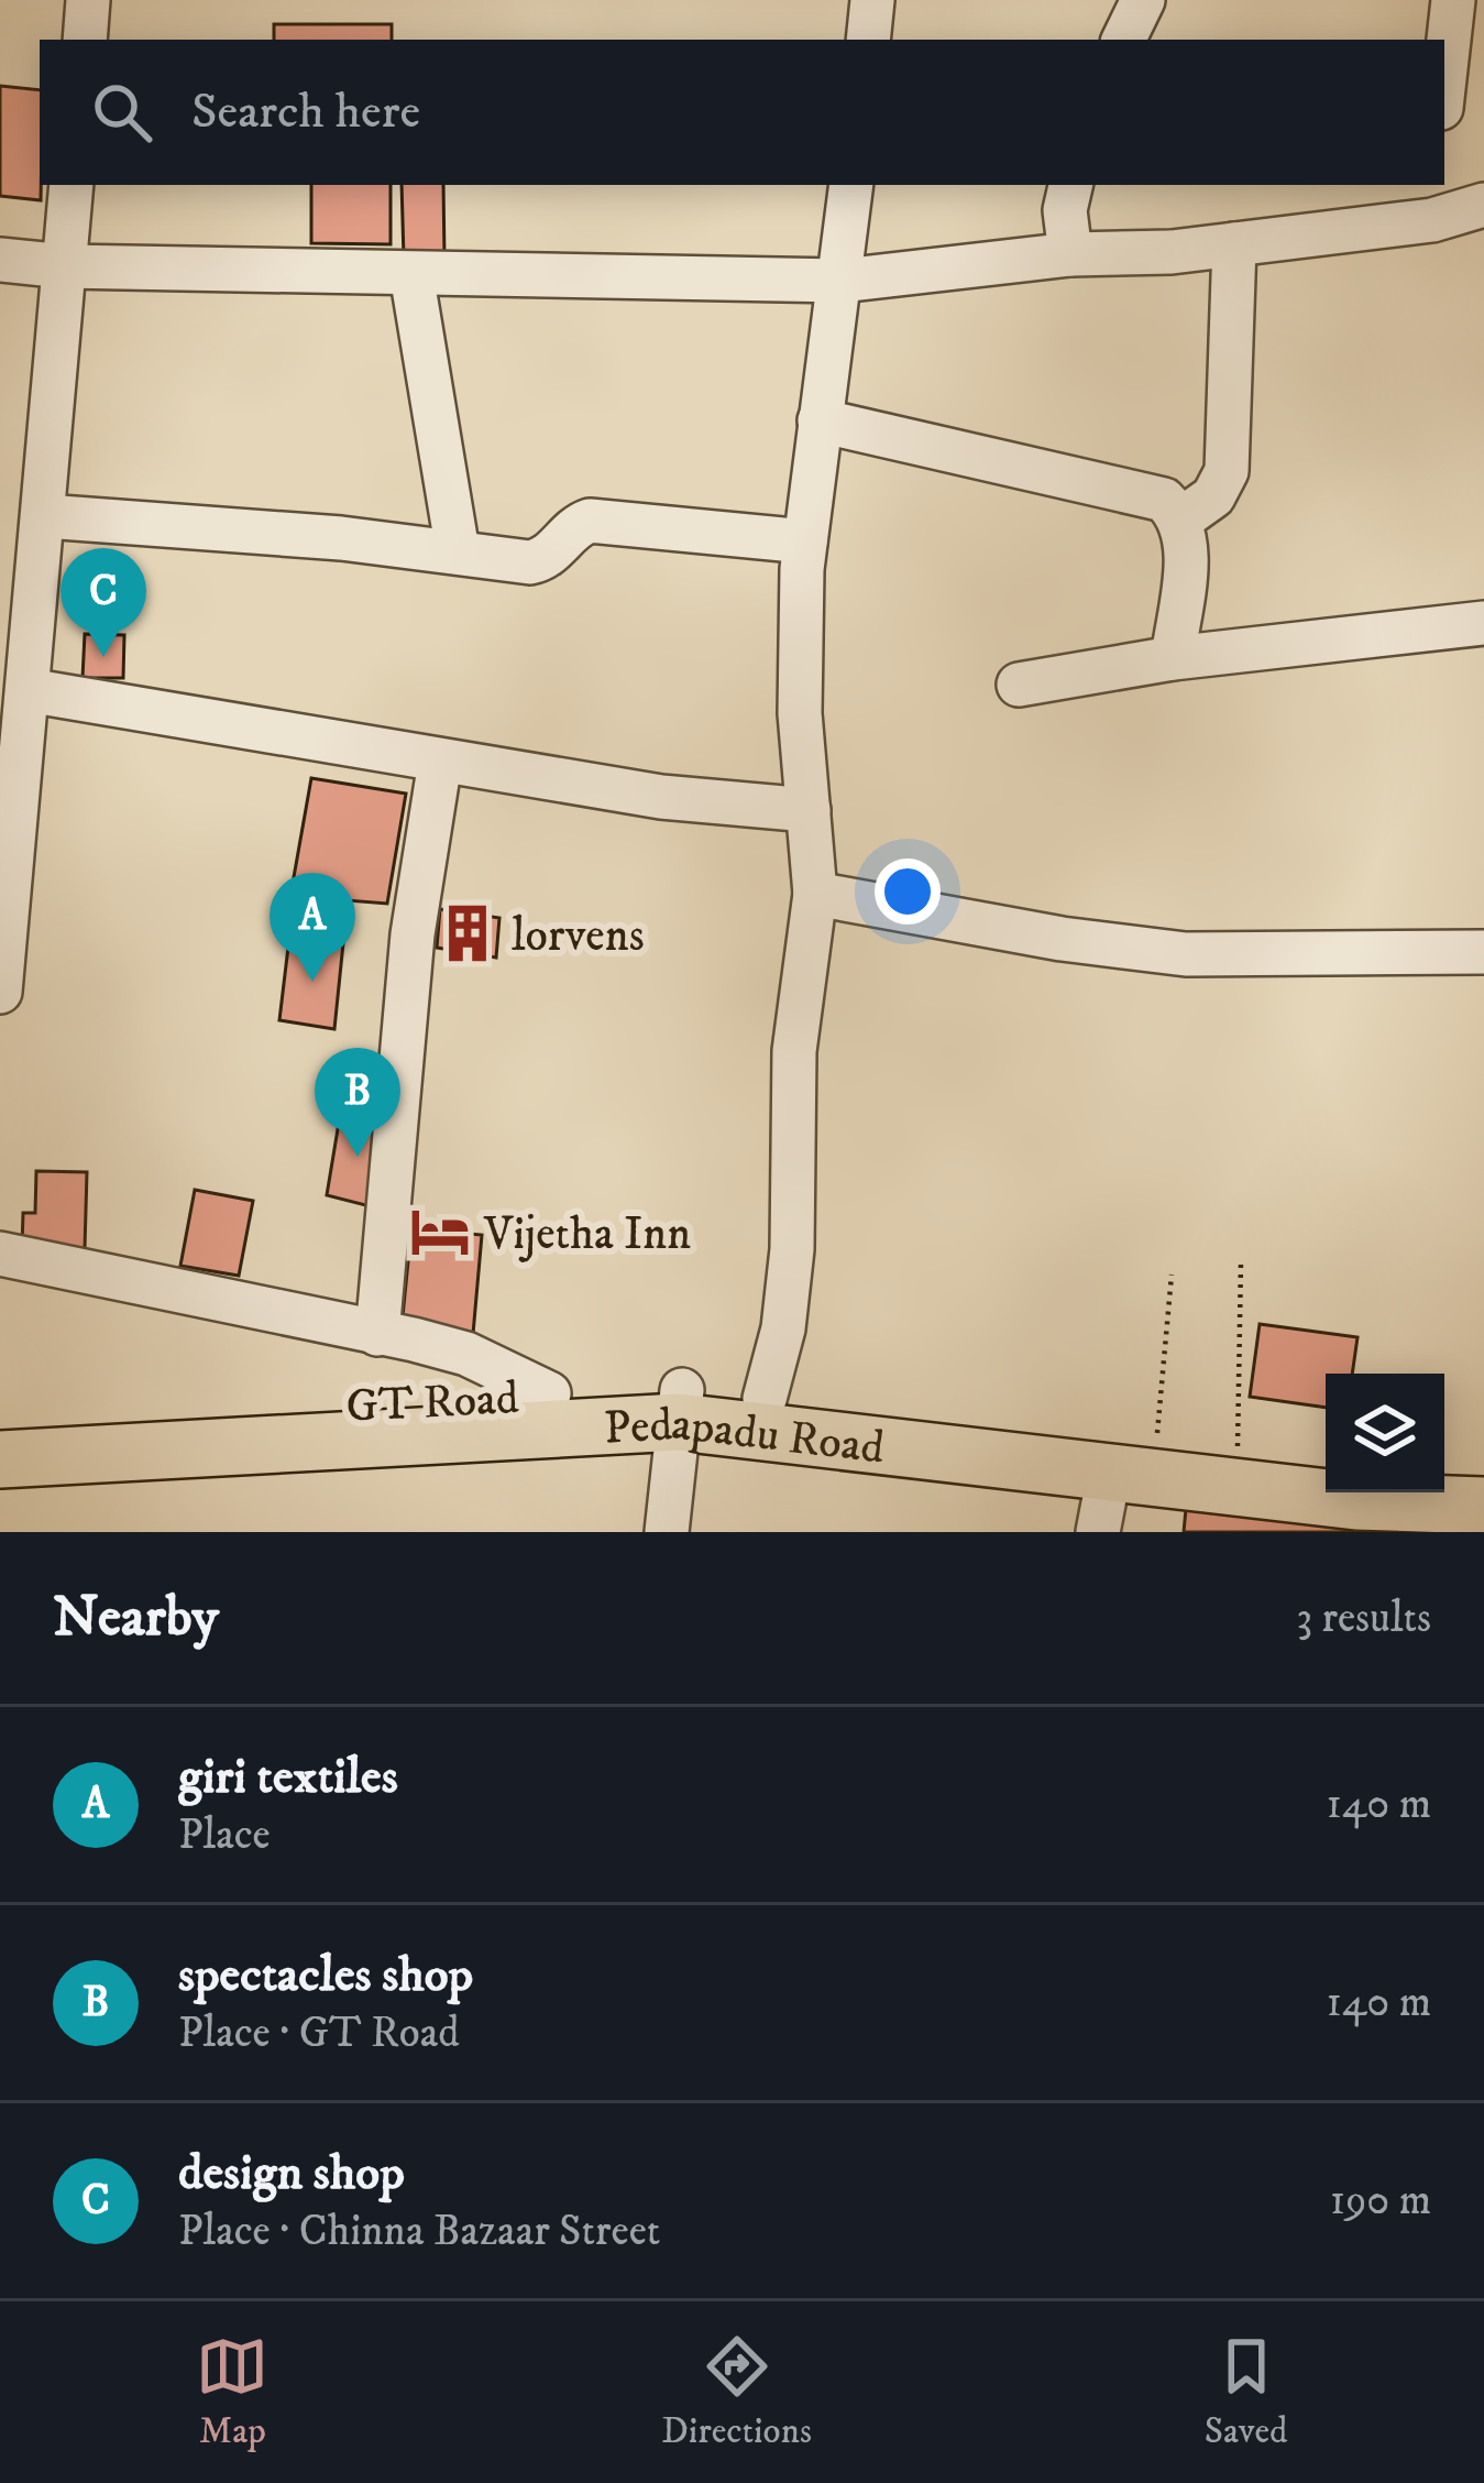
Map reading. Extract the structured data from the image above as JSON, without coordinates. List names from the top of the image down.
{
  "streets": {
    "main road": ["GT Road", "Pedapadu Road"]
  },
  "crossings": [
    ["GT Road", "Pedapadu Road"]
  ],
  "places": {
    "building": ["lorvens"],
    "hotel": ["Vijetha Inn"]
  },
  "page": {
    "search": "Search here",
    "pins": ["C", "A", "B"],
    "heading": ["Nearby", "3 results"],
    "list": [
      {
        "mark": "A",
        "name": "giri textiles",
        "note": "Place",
        "value": "140 m"
      },
      {
        "mark": "B",
        "name": "spectacles shop",
        "note": "Place · GT Road",
        "value": "140 m"
      },
      {
        "mark": "C",
        "name": "design shop",
        "note": "Place · Chinna Bazaar Street",
        "value": "190 m"
      }
    ],
    "nav": ["Map", "Directions", "Saved"]
  }
}
